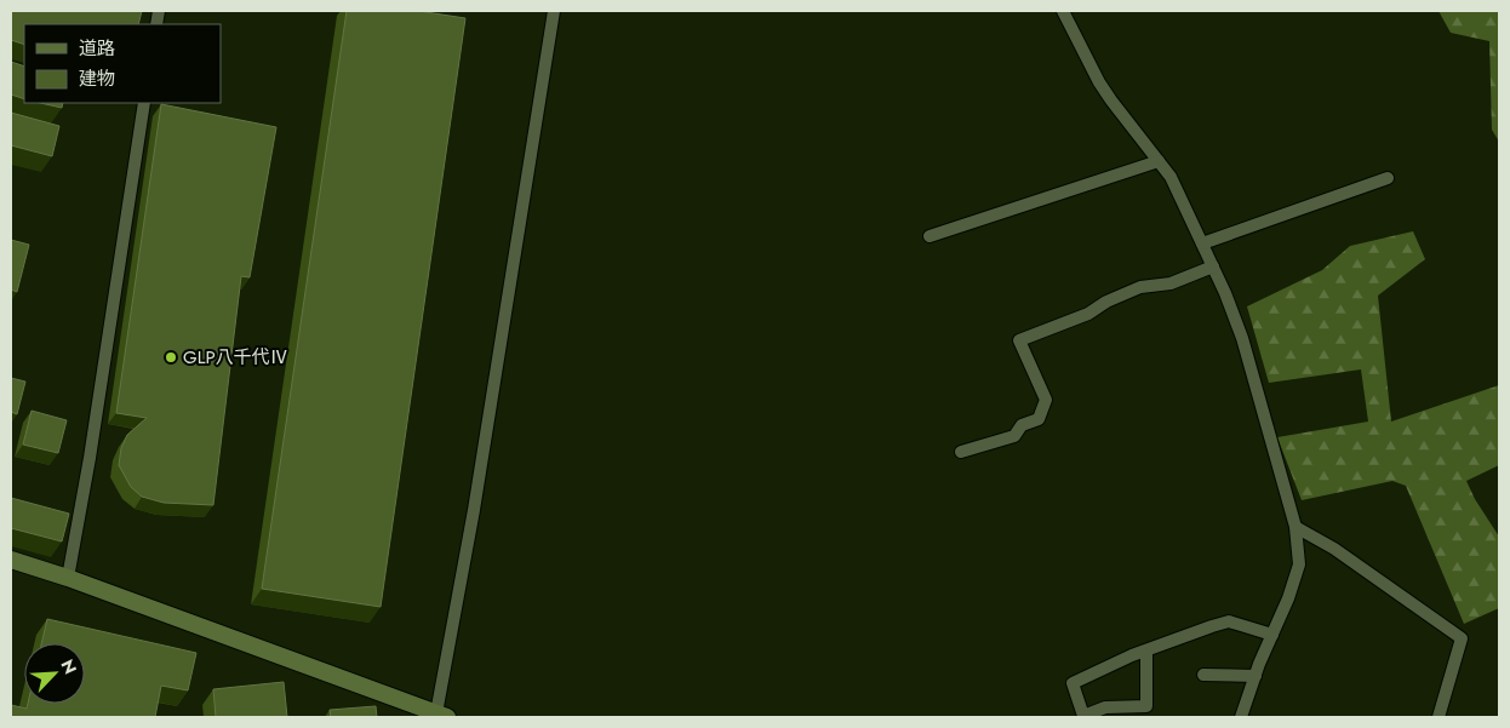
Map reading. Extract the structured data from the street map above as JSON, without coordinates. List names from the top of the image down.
{
  "places": ["GLP八千代Ⅳ"],
  "legend": ["道路", "建物"],
  "north": "top right"
}
